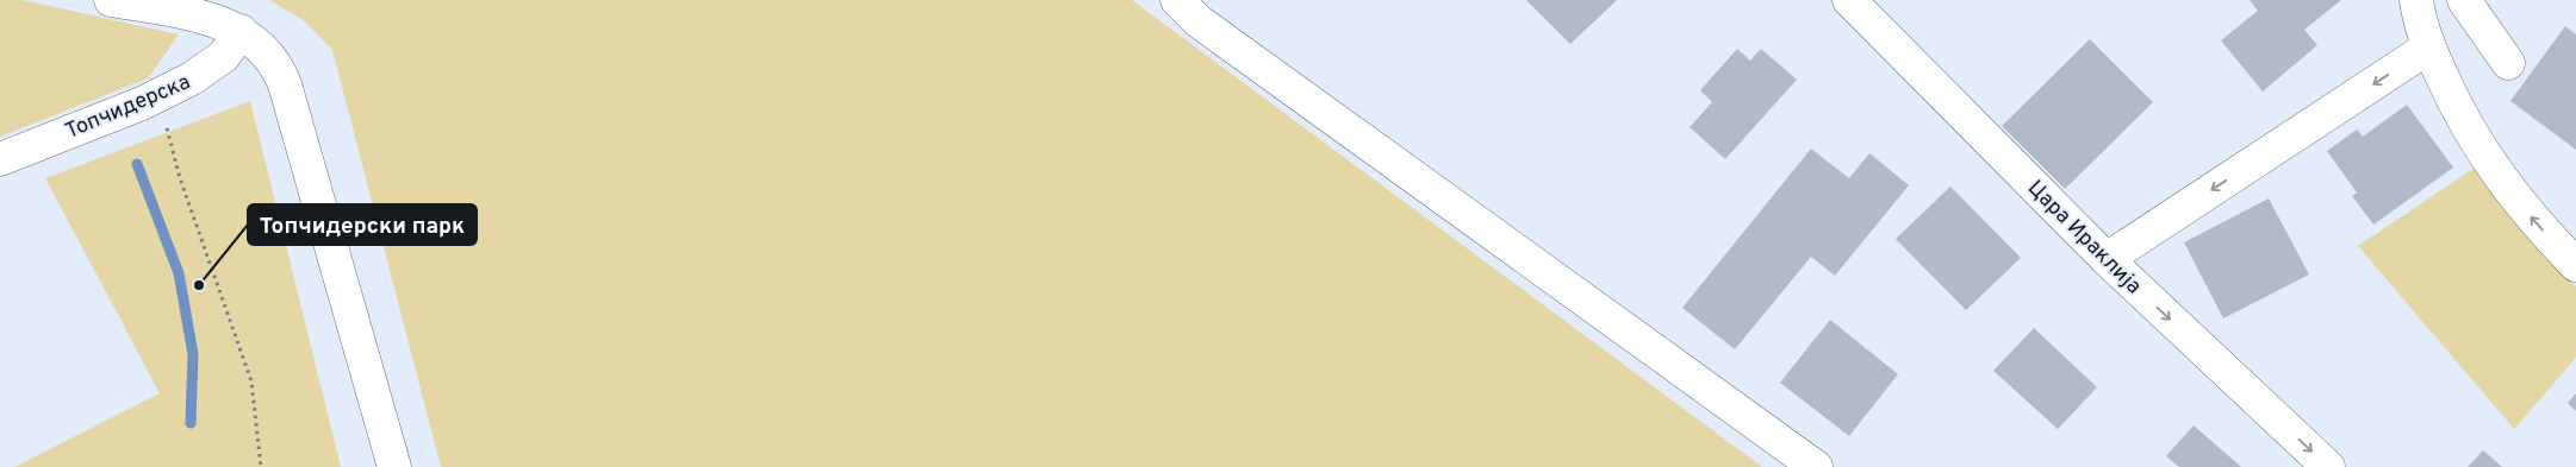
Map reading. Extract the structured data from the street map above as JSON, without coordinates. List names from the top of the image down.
{
  "streets": {
    "street": ["Топчидерска", "Цара Ираклија"]
  },
  "one_way": ["Цара Ираклија"],
  "places": ["Топчидерски парк"]
}
